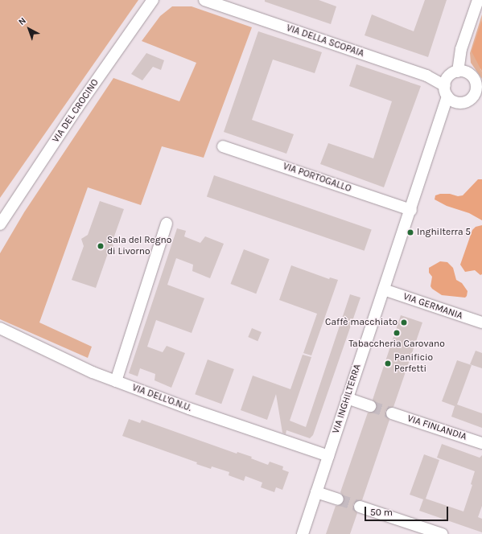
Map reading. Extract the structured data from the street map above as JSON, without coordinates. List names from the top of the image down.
{
  "streets": {
    "street": [
      "VIA DELLA SCOPAIA",
      "VIA DEL CROCINO",
      "VIA PORTOGALLO",
      "VIA GERMANIA",
      "VIA DELL'O.N.U.",
      "VIA INGHILTERRA",
      "VIA FINLANDIA"
    ]
  },
  "crossings": [
    ["VIA DELLA SCOPAIA", "VIA INGHILTERRA"],
    ["VIA PORTOGALLO", "VIA INGHILTERRA"],
    ["VIA GERMANIA", "VIA INGHILTERRA"],
    ["VIA DELL'O.N.U.", "VIA INGHILTERRA"]
  ],
  "places": [
    "Inghilterra 5",
    "Sala del Regno di Livorno",
    "Caffè macchiato",
    "Tabaccheria Carovano",
    "Panificio Perfetti"
  ],
  "scale_bar": "50 m",
  "north": "top left"
}
